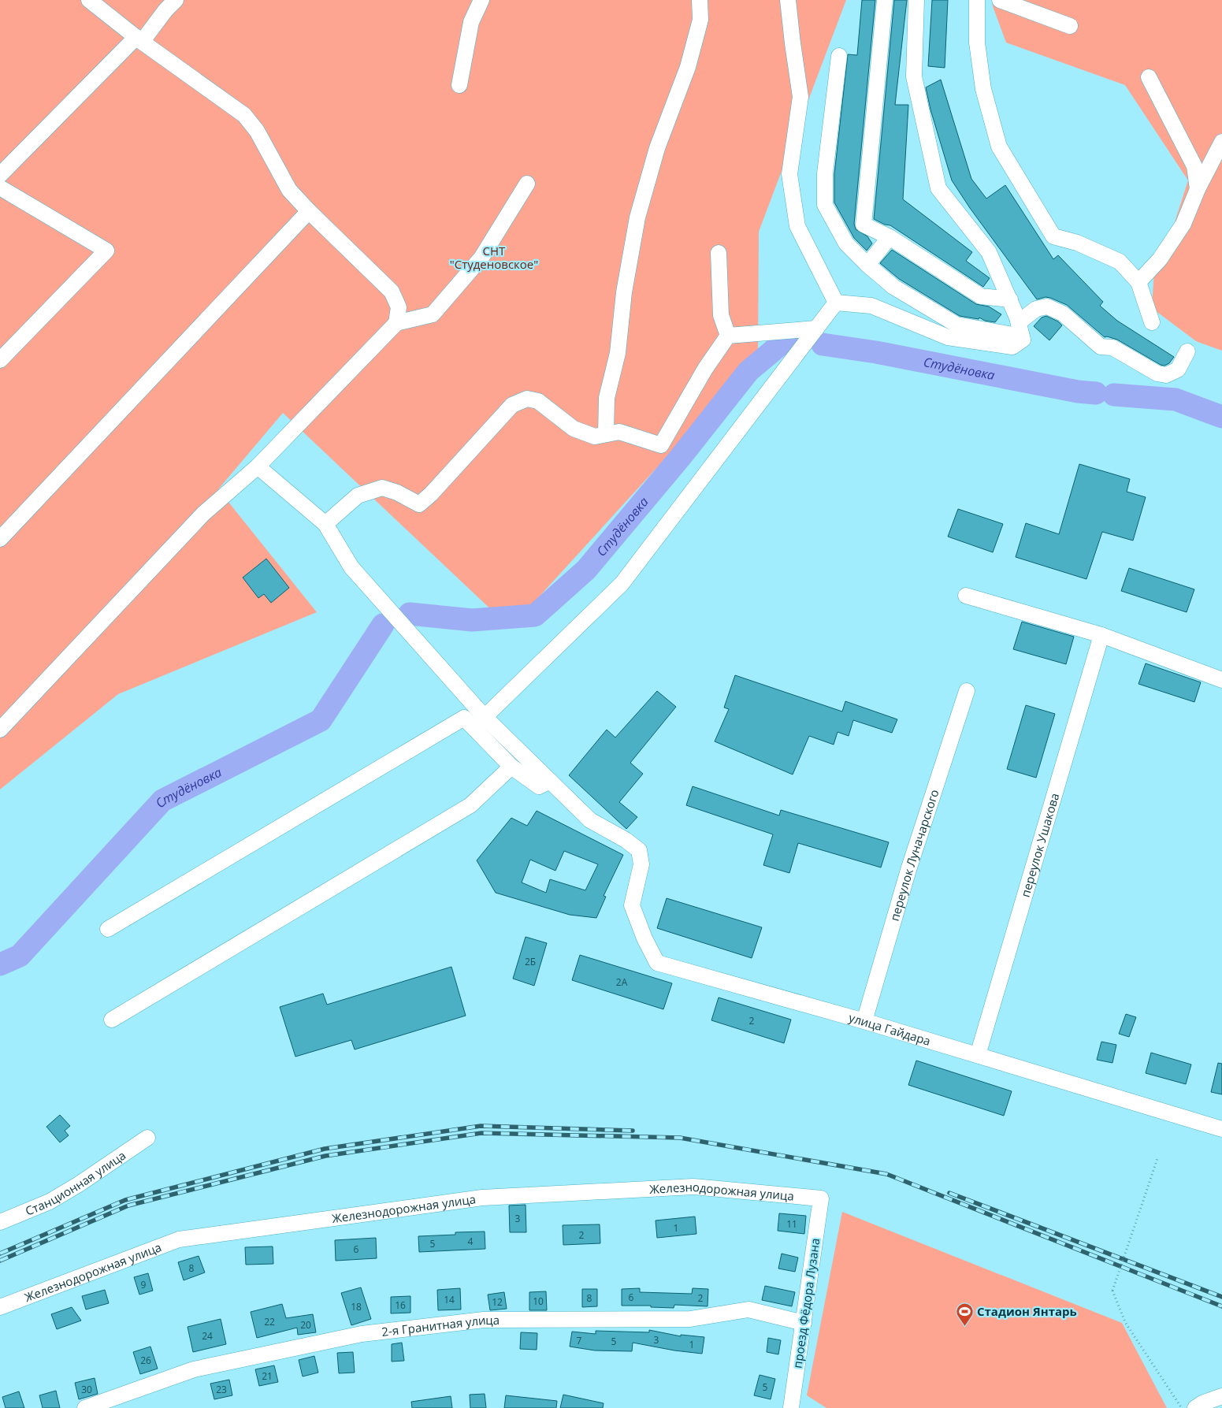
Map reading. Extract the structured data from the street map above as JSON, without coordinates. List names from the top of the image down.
{
  "streets": {
    "street": [
      "переулок Ушакова",
      "переулок Луначарского",
      "улица Гайдара",
      "Станционная улица",
      "Железнодорожная улица",
      "проезд Фёдора Лузана",
      "2-я Гранитная улица"
    ]
  },
  "crossings": [
    ["переулок Ушакова", "улица Гайдара"],
    ["переулок Луначарского", "улица Гайдара"],
    ["Железнодорожная улица", "проезд Фёдора Лузана"],
    ["проезд Фёдора Лузана", "2-я Гранитная улица"]
  ],
  "water": ["Студёновка"],
  "parks": ["СНТ \"Студеновское\""],
  "places": {
    "sports": ["Стадион Янтарь"]
  },
  "house_numbers": [
    "2Б",
    "2А",
    "2",
    "3",
    "11",
    "1",
    "2",
    "4",
    "5",
    "6",
    "8",
    "9",
    "6",
    "8",
    "2",
    "14",
    "10",
    "12",
    "16",
    "18",
    "22",
    "20",
    "24",
    "3",
    "7",
    "5",
    "1",
    "26",
    "21",
    "5",
    "30",
    "23"
  ]
}
